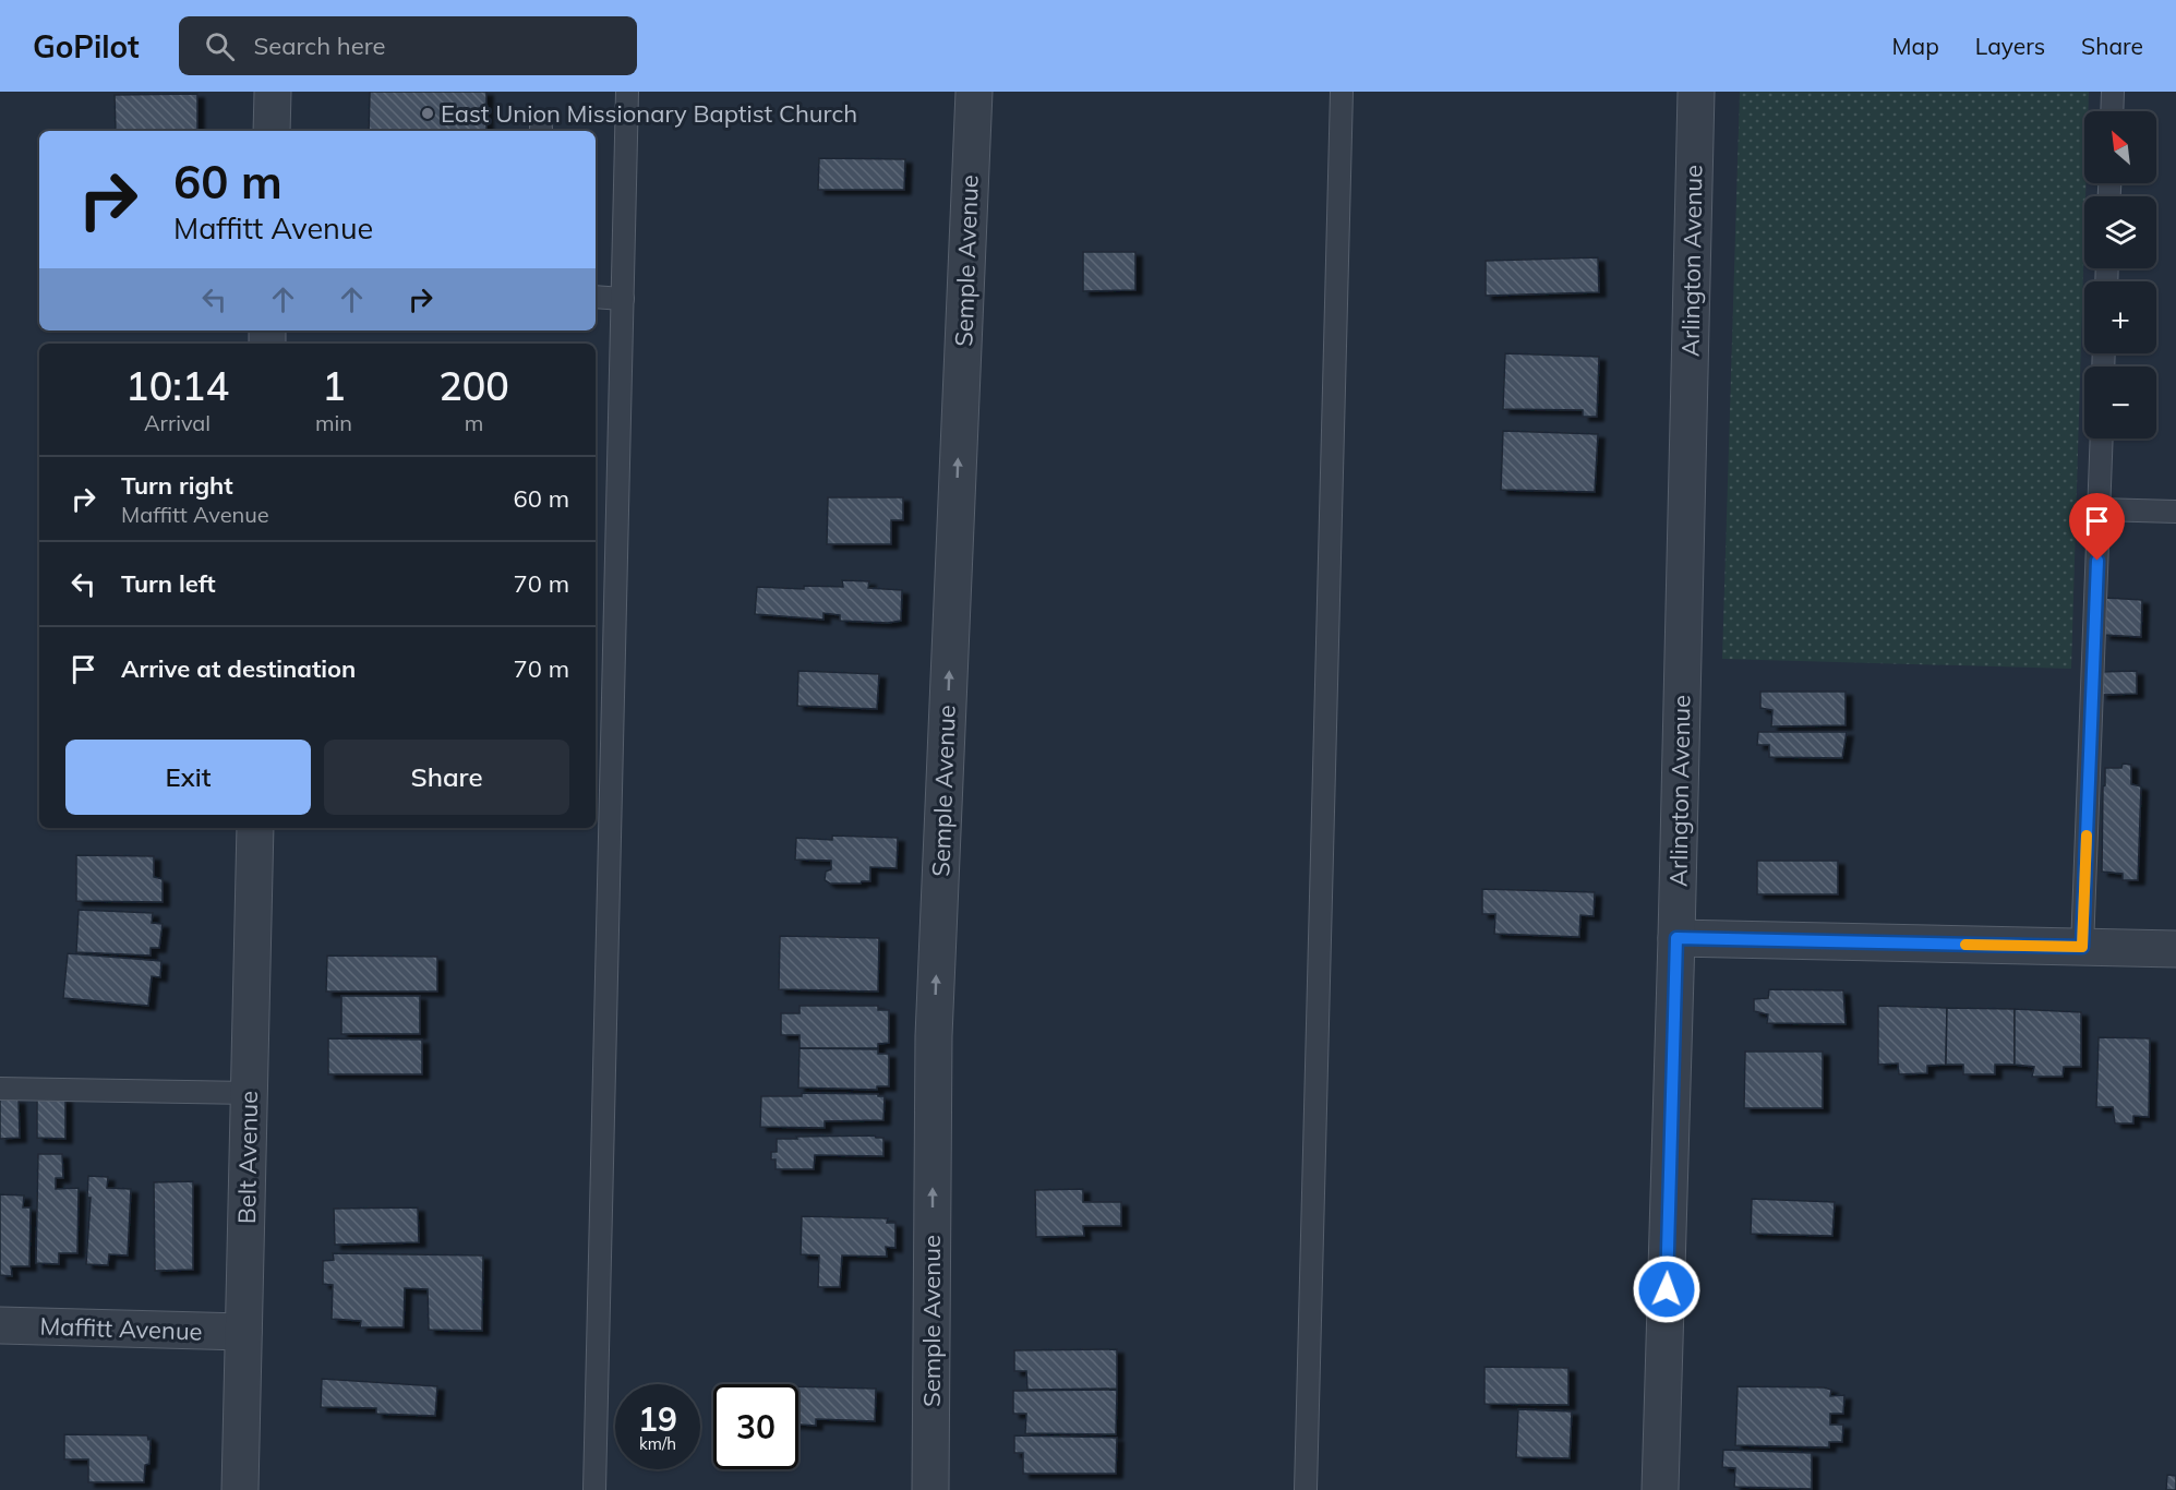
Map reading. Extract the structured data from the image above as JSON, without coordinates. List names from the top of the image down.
{
  "streets": {
    "street": [
      "Semple Avenue",
      "Arlington Avenue",
      "Belt Avenue",
      "Maffitt Avenue"
    ]
  },
  "crossings": [
    ["Belt Avenue", "Maffitt Avenue"]
  ],
  "one_way": ["Semple Avenue"],
  "places": ["East Union Missionary Baptist Church"],
  "north": "top left",
  "page": {
    "header": "GoPilot",
    "search": "Search here",
    "nav": ["Map", "Layers", "Share"],
    "map_buttons": ["+", "−"],
    "turn": ["60 m", "Maffitt Avenue"],
    "eta": [
      "10:14",
      "Arrival",
      "1",
      "min",
      "200",
      "m"
    ],
    "list": [
      {
        "name": "Turn right",
        "note": "Maffitt Avenue",
        "value": "60 m"
      },
      {
        "name": "Turn left",
        "value": "70 m"
      },
      {
        "name": "Arrive at destination",
        "value": "70 m"
      }
    ],
    "buttons": ["Exit", "Share"],
    "speed": "19 km/h",
    "limit": "30"
  }
}
